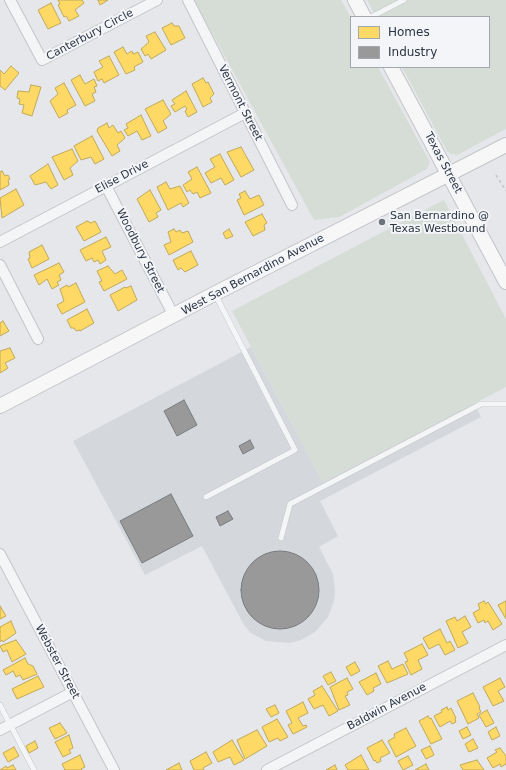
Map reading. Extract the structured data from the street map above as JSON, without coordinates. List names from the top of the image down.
{
  "streets": {
    "main road": ["Texas Street", "West San Bernardino Avenue"],
    "street": [
      "Canterbury Circle",
      "Vermont Street",
      "Elise Drive",
      "Woodbury Street",
      "Webster Street",
      "Baldwin Avenue"
    ]
  },
  "crossings": [
    ["Vermont Street", "Elise Drive"],
    ["Texas Street", "West San Bernardino Avenue"],
    ["Elise Drive", "Woodbury Street"],
    ["Woodbury Street", "West San Bernardino Avenue"]
  ],
  "places": ["San Bernardino @ Texas Westbound"],
  "legend": ["Homes", "Industry"]
}
